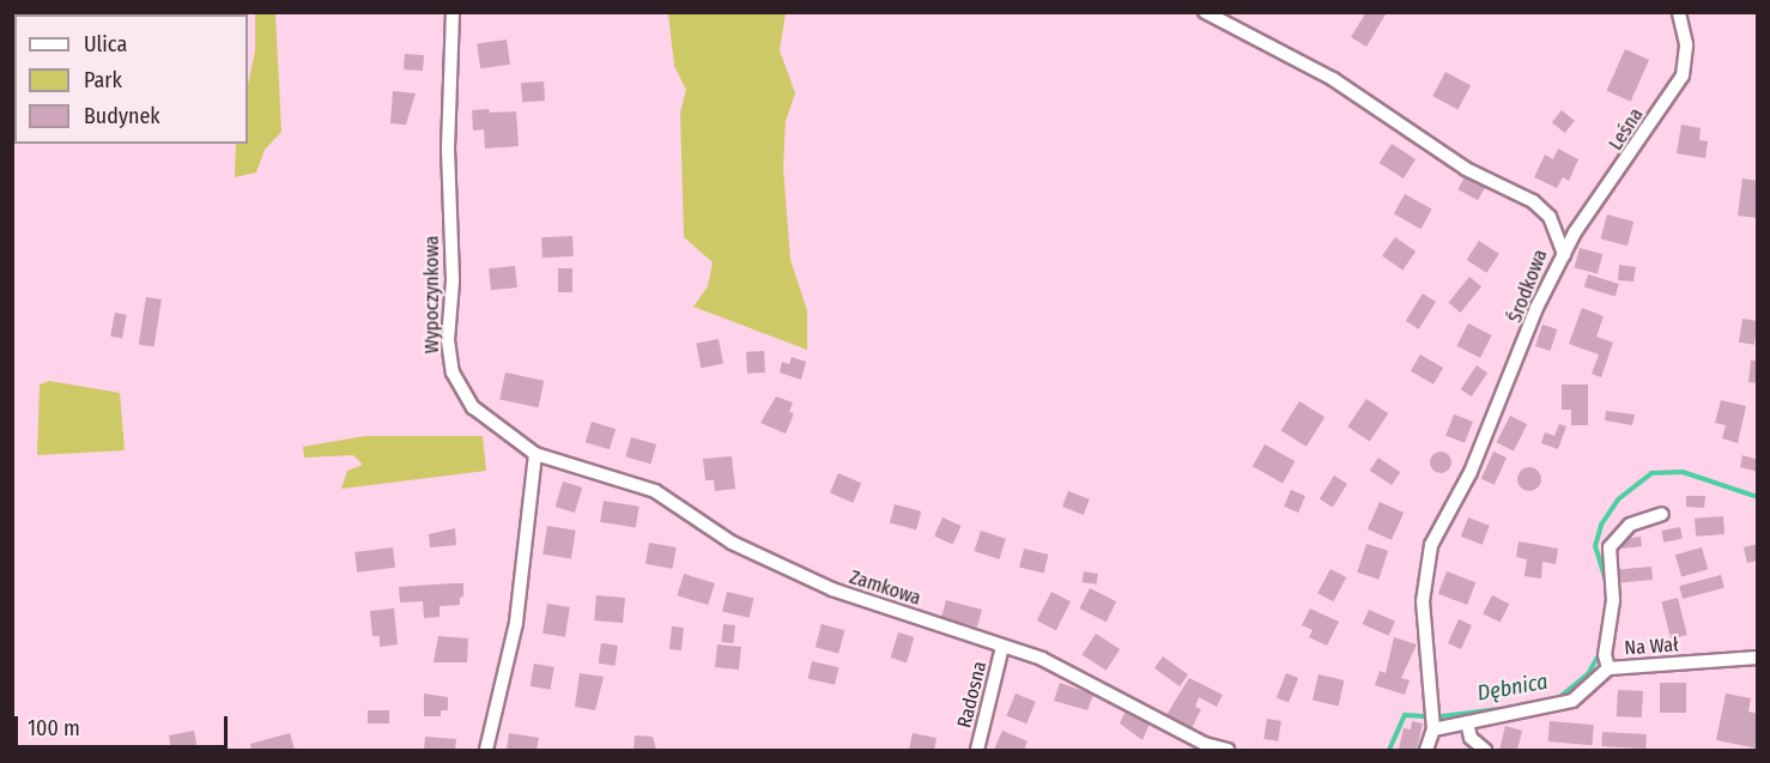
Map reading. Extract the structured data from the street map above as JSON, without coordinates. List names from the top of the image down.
{
  "streets": {
    "street": [
      "Leśna",
      "Środkowa",
      "Wypoczynkowa",
      "Zamkowa",
      "Na Wał",
      "Radosna"
    ]
  },
  "crossings": [
    ["Leśna", "Środkowa"],
    ["Środkowa", "Na Wał"],
    ["Wypoczynkowa", "Zamkowa"],
    ["Zamkowa", "Radosna"]
  ],
  "water": ["Dębnica"],
  "legend": ["Ulica", "Park", "Budynek"],
  "scale_bar": "100 m"
}
